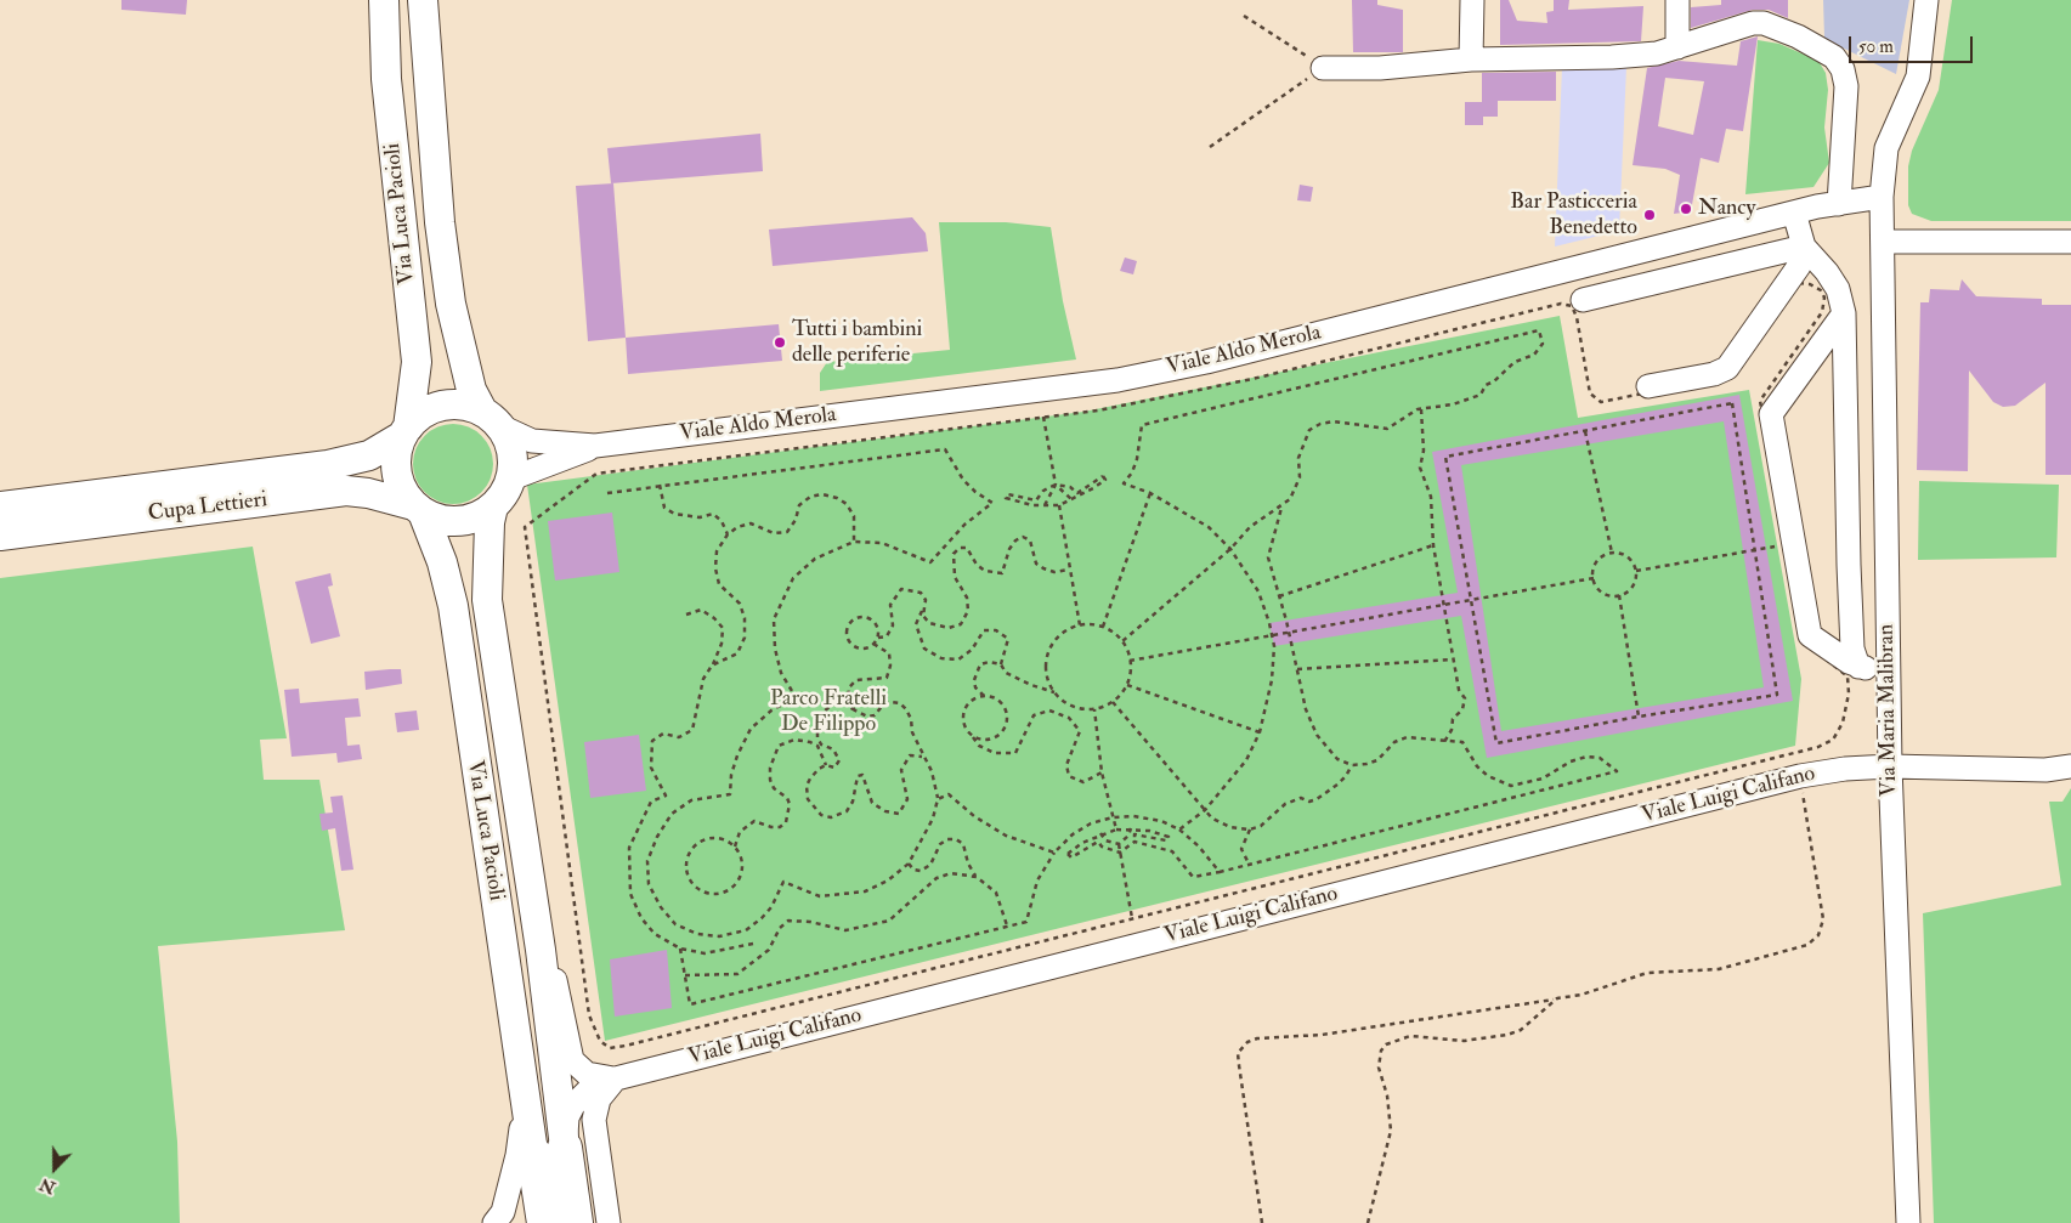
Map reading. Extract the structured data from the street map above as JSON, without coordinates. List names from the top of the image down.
{
  "streets": {
    "main road": ["Via Luca Pacioli", "Cupa Lettieri"],
    "street": ["Viale Aldo Merola", "Via Maria Malibran", "Viale Luigi Califano"]
  },
  "crossings": [
    ["Via Luca Pacioli", "Viale Aldo Merola"],
    ["Via Luca Pacioli", "Cupa Lettieri"],
    ["Via Luca Pacioli", "Viale Luigi Califano"],
    ["Viale Aldo Merola", "Cupa Lettieri"],
    ["Viale Aldo Merola", "Via Maria Malibran"],
    ["Via Maria Malibran", "Viale Luigi Califano"]
  ],
  "parks": ["Parco Fratelli De Filippo"],
  "places": ["Nancy", "Bar Pasticceria Benedetto", "Tutti i bambini delle periferie"],
  "scale_bar": "50 m",
  "north": "bottom"
}
